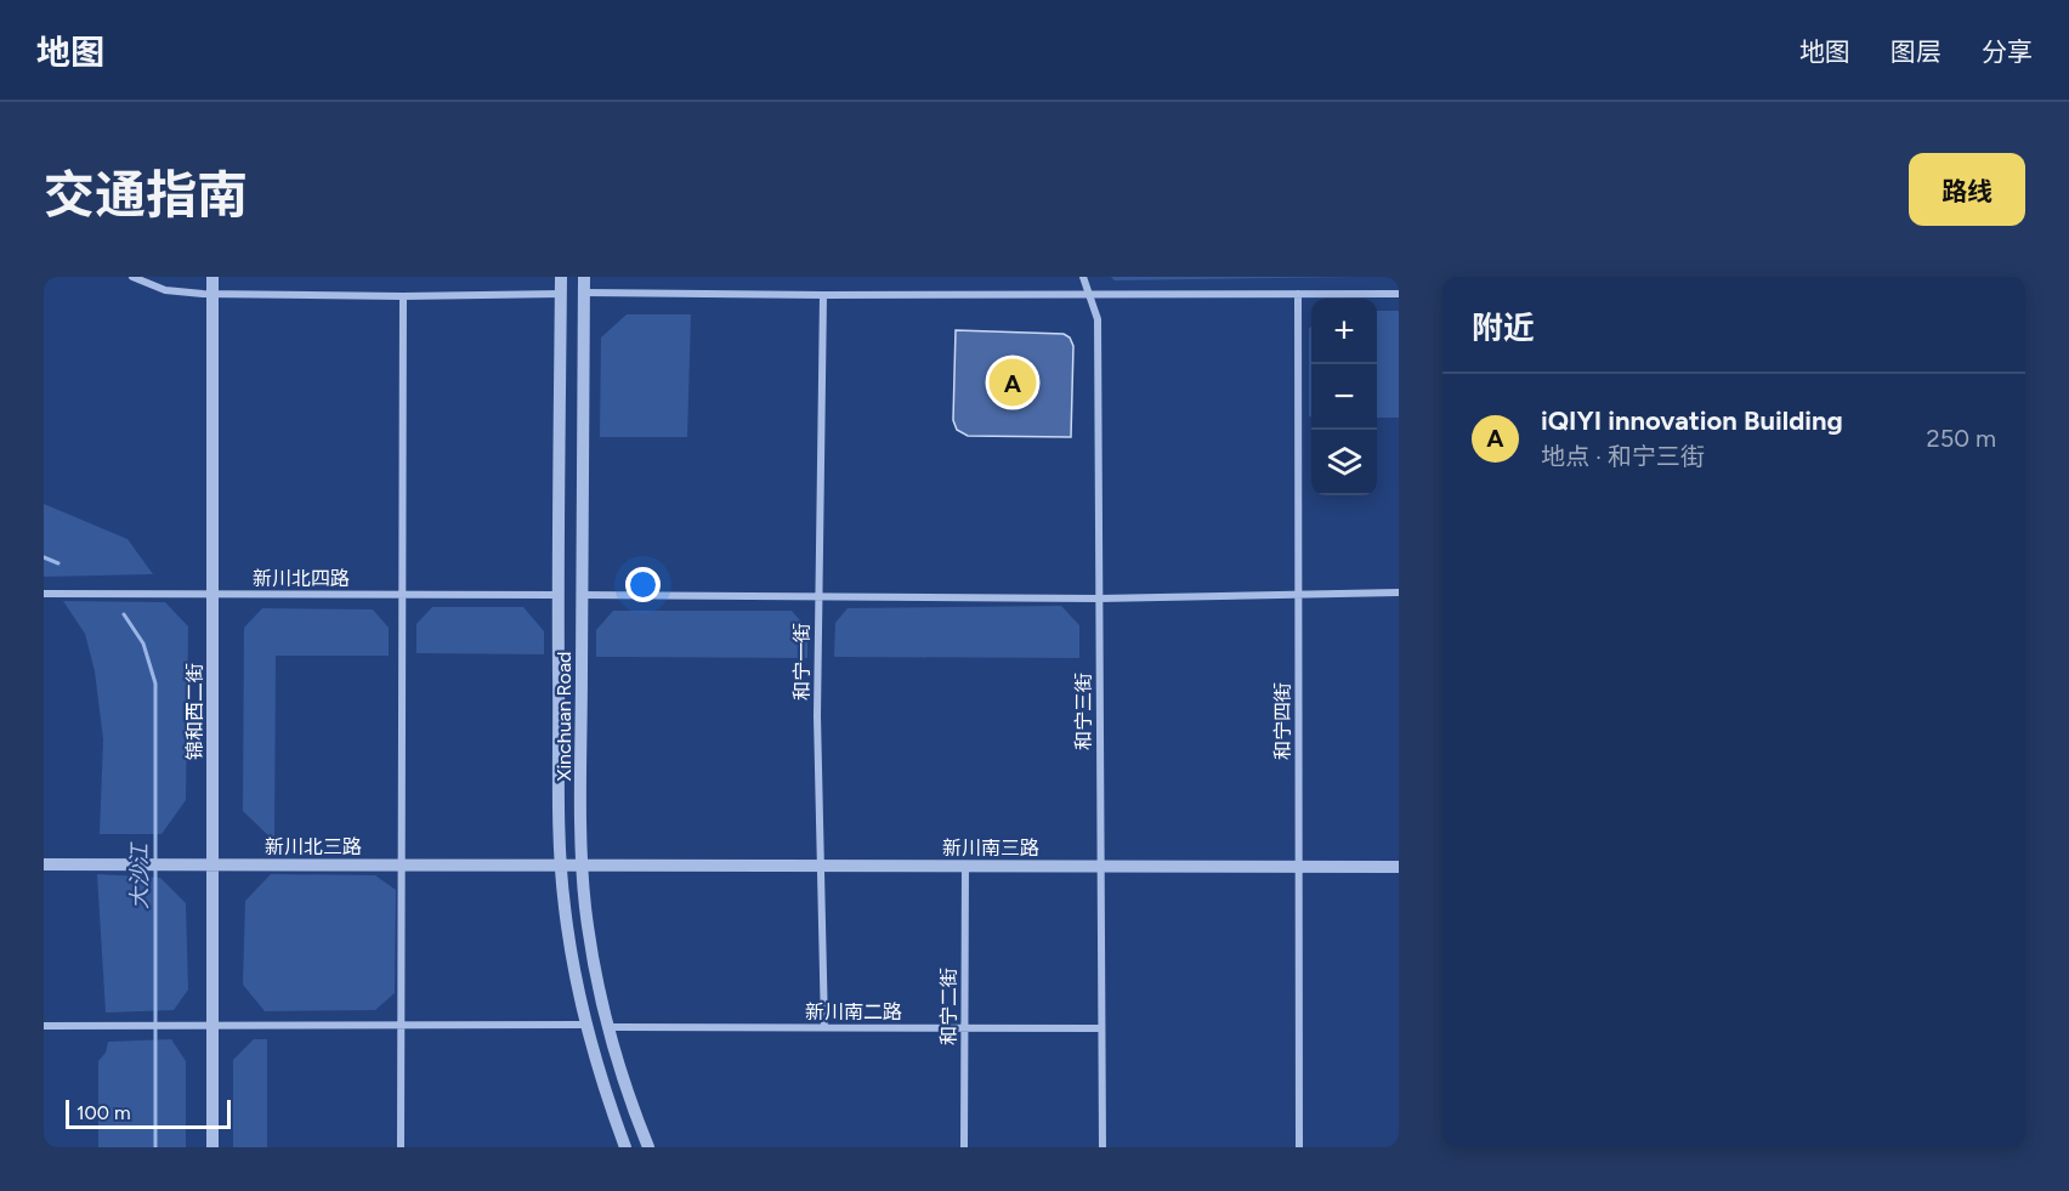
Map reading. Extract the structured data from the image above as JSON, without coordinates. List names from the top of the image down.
{
  "streets": {
    "street": [
      "新川北四路",
      "和宁一街",
      "锦和西二街",
      "和宁三街",
      "Xinchuan Road",
      "和宁四街",
      "新川北三路",
      "新川南三路",
      "和宁二街",
      "新川南二路"
    ]
  },
  "crossings": [
    ["新川北四路", "锦和西二街"],
    ["新川北四路", "Xinchuan Road"],
    ["和宁一街", "新川南三路"],
    ["和宁一街", "新川南二路"],
    ["锦和西二街", "新川北三路"],
    ["和宁三街", "新川南三路"],
    ["和宁三街", "新川南二路"],
    ["Xinchuan Road", "新川北三路"],
    ["Xinchuan Road", "新川南三路"],
    ["Xinchuan Road", "新川南二路"],
    ["和宁四街", "新川南三路"],
    ["新川北三路", "新川南三路"],
    ["新川南三路", "和宁二街"],
    ["和宁二街", "新川南二路"]
  ],
  "water": ["大沙江"],
  "scale_bar": "100 m",
  "page": {
    "header": "地图",
    "nav": ["地图", "图层", "分享"],
    "title": "交通指南",
    "buttons": "路线",
    "heading": "附近",
    "map_buttons": ["+", "−"],
    "pins": "A",
    "list": [
      {
        "mark": "A",
        "name": "iQIYI innovation Building",
        "note": "地点 · 和宁三街",
        "value": "250 m"
      }
    ],
    "scale": "100 m"
  }
}
